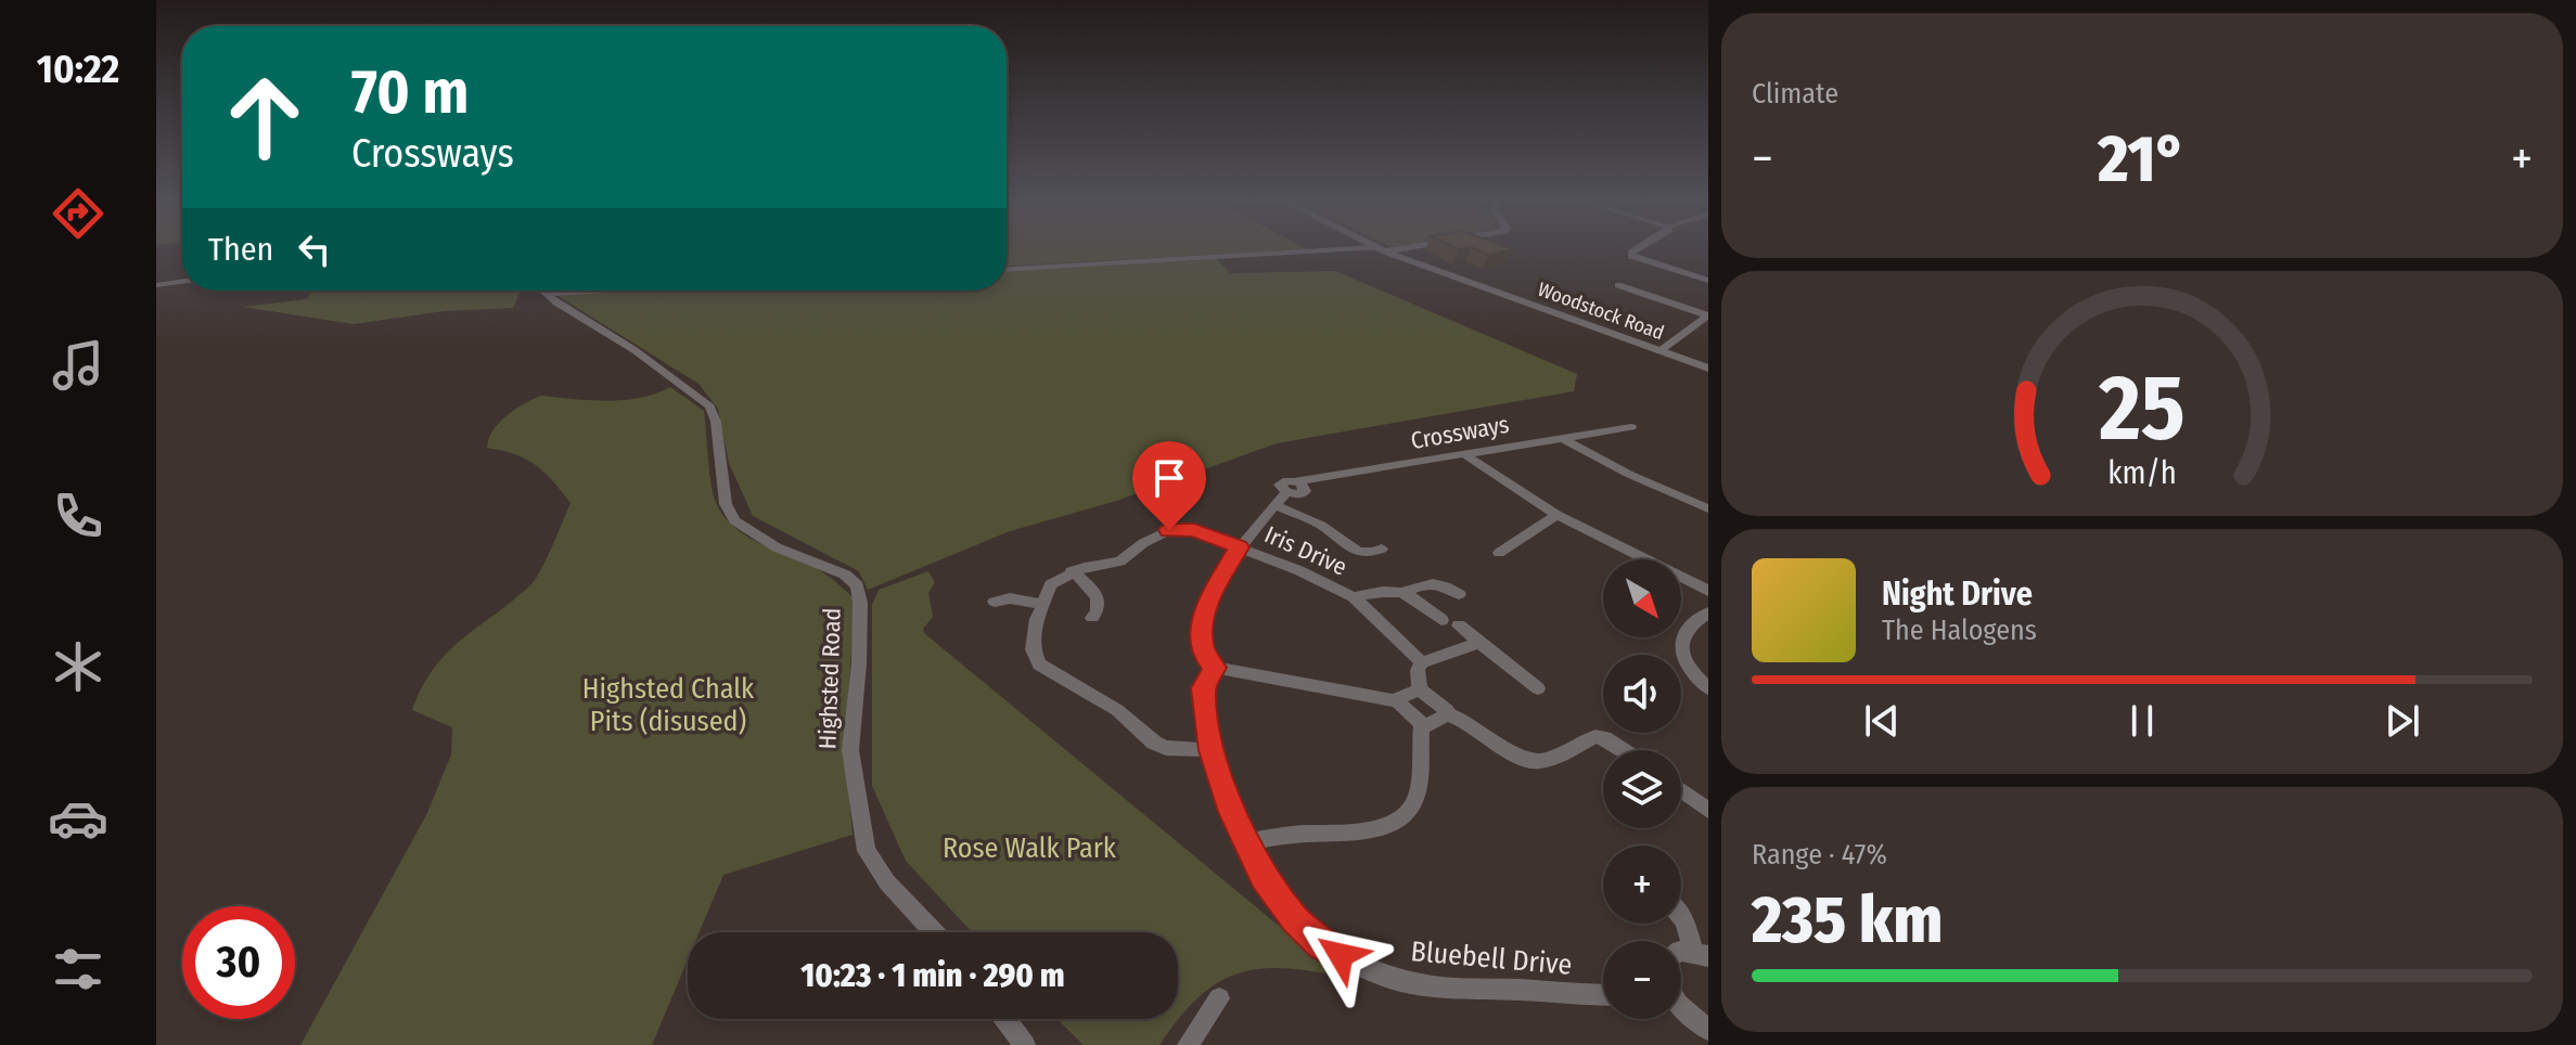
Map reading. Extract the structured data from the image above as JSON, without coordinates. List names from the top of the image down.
{
  "streets": {
    "street": [
      "Woodstock Road",
      "Crossways",
      "Iris Drive",
      "Highsted Road",
      "Bluebell Drive"
    ]
  },
  "crossings": [
    ["Crossways", "Iris Drive"]
  ],
  "parks": ["Highsted Chalk Pits (disused)", "Rose Walk Park"],
  "north": "bottom right",
  "page": {
    "tabs": "10:22",
    "tile": [
      "Climate",
      ["Range · 47%", "235 km"]
    ],
    "turn": ["70 m", "Crossways"],
    "heat": ["−", "21°", "+"],
    "then": "Then",
    "song": ["Night Drive", "The Halogens"],
    "map_buttons": ["+", "−"],
    "limit": "30",
    "trip": "10:23 · 1 min · 290 m",
    "gauge": ["25", "km/h"]
  }
}
